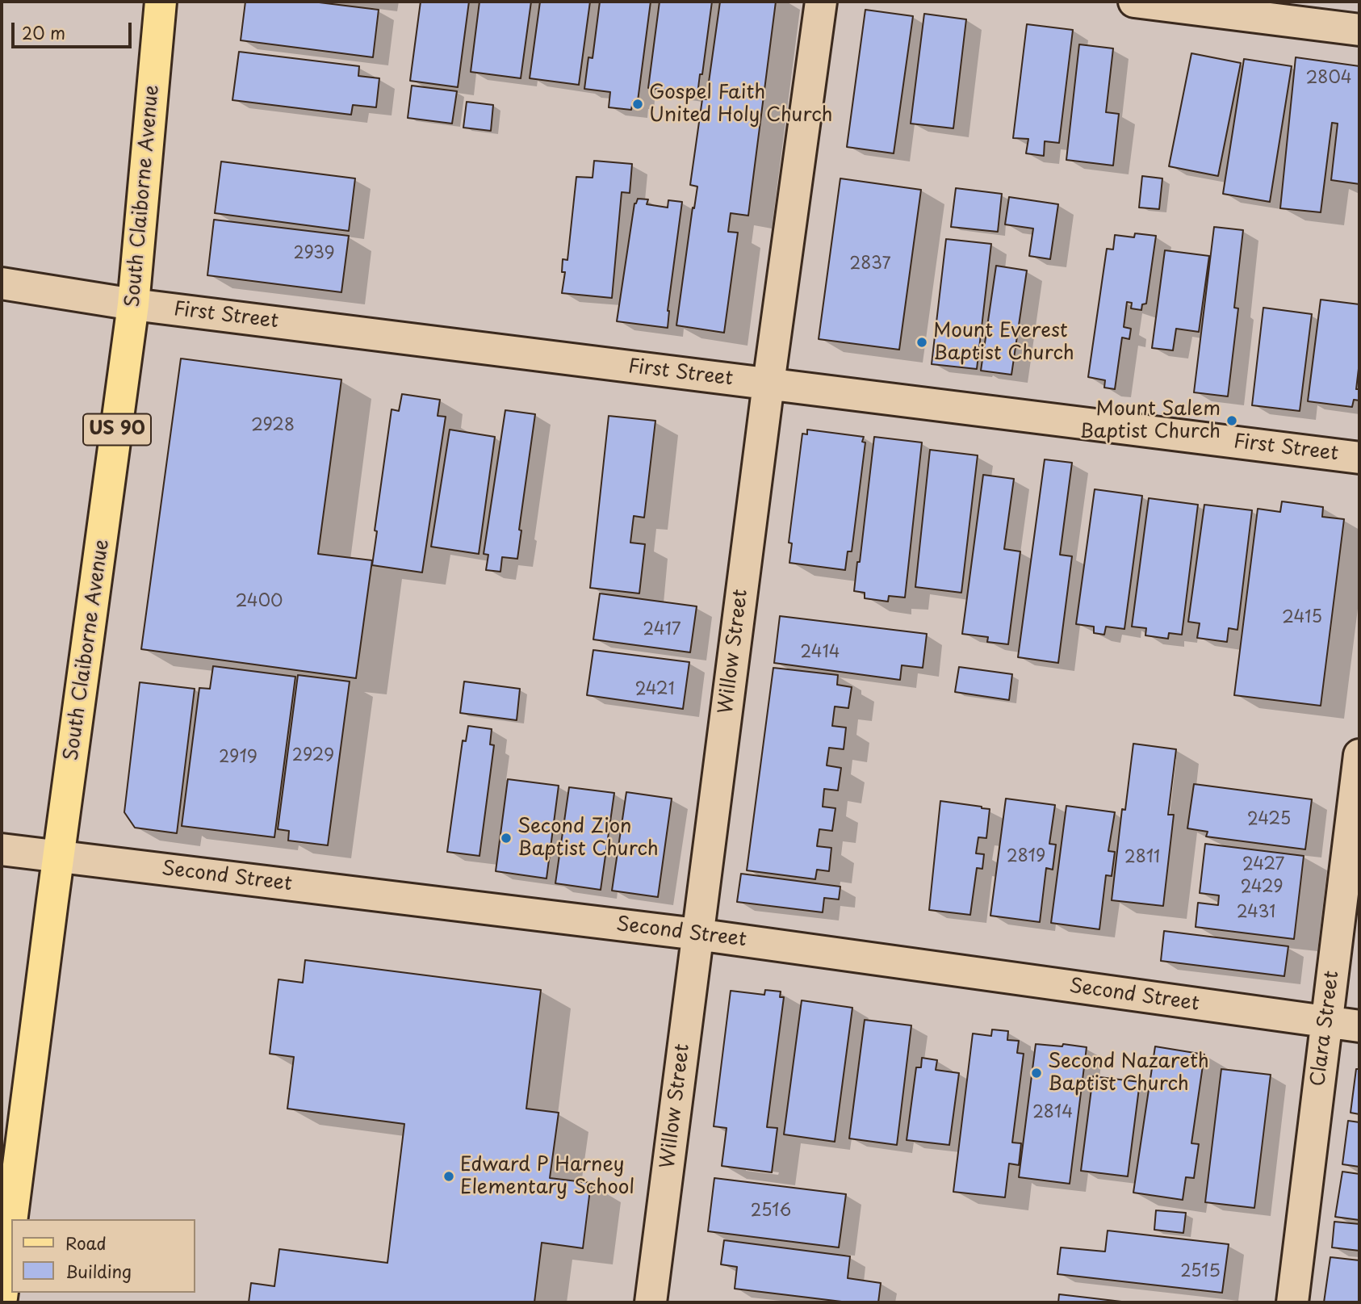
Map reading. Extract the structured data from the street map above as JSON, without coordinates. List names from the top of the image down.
{
  "streets": {
    "main road": ["South Claiborne Avenue", "US 90"],
    "street": [
      "First Street",
      "Willow Street",
      "Second Street",
      "Clara Street"
    ]
  },
  "crossings": [
    ["South Claiborne Avenue", "First Street"],
    ["South Claiborne Avenue", "Second Street"],
    ["First Street", "Willow Street"],
    ["Willow Street", "Second Street"],
    ["Second Street", "Clara Street"]
  ],
  "places": [
    "Gospel Faith United Holy Church",
    "Mount Everest Baptist Church",
    "Mount Salem Baptist Church",
    "Second Zion Baptist Church",
    "Second Nazareth Baptist Church",
    "Edward P Harney Elementary School"
  ],
  "house_numbers": [
    "2804",
    "2939",
    "2837",
    "2928",
    "2400",
    "2415",
    "2417",
    "2414",
    "2421",
    "2929",
    "2919",
    "2425",
    "2819",
    "2811",
    "2427",
    "2429",
    "2431",
    "2814",
    "2516",
    "2515"
  ],
  "legend": ["Road", "Building"],
  "scale_bar": "20 m"
}
